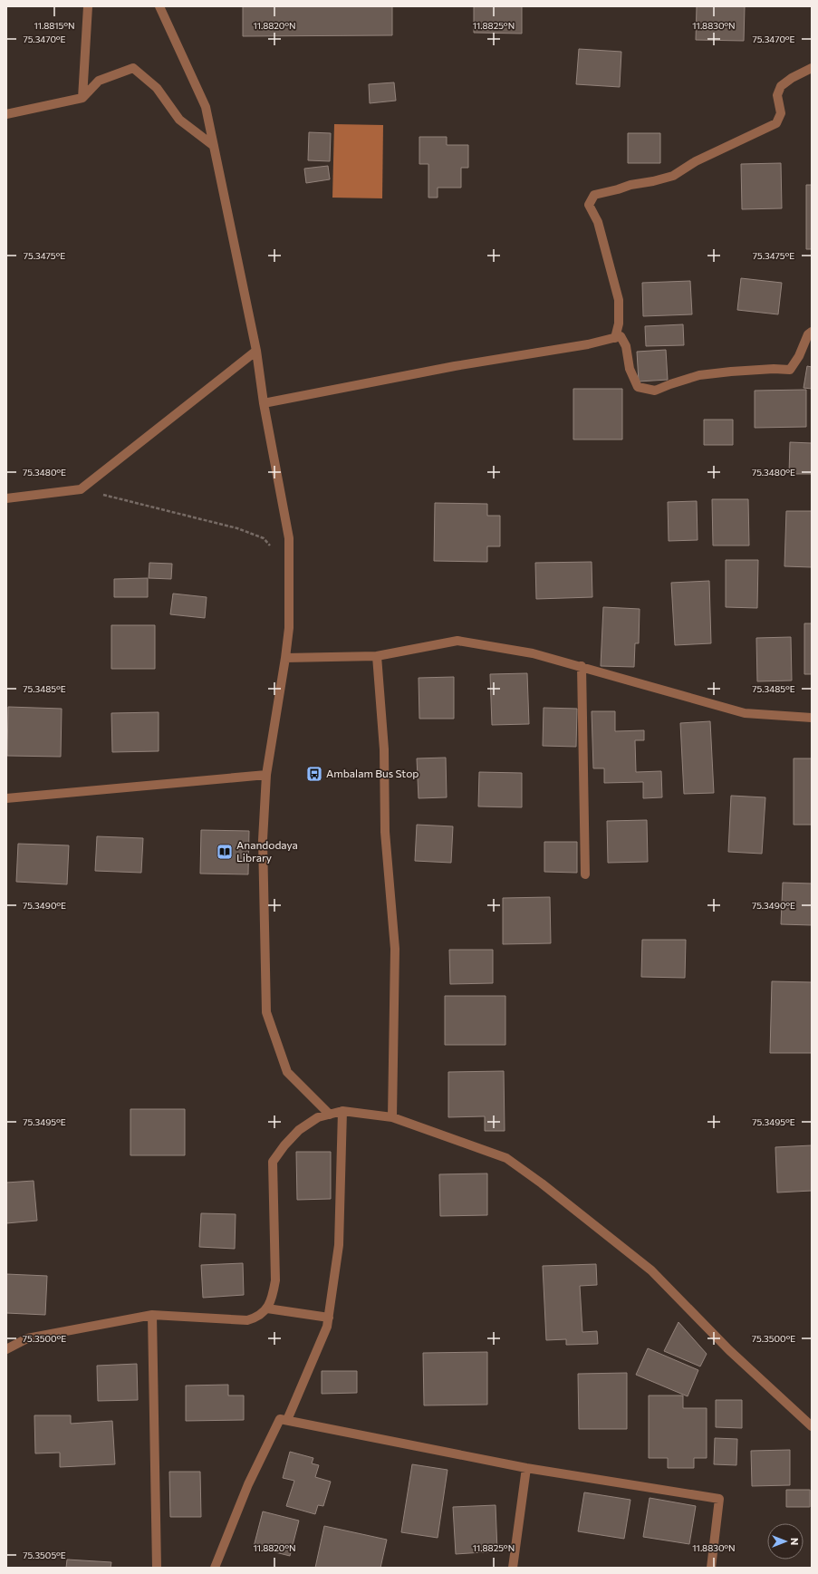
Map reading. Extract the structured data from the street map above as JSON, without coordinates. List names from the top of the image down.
{
  "places": {
    "bus stop": ["Ambalam Bus Stop"],
    "library": ["Anandodaya Library"]
  },
  "north": "right",
  "coordinates": [
    "11.8815°N",
    "11.8820°N",
    "11.8825°N",
    "11.8830°N",
    "75.3470°E",
    "75.3475°E",
    "75.3480°E",
    "75.3485°E",
    "75.3490°E",
    "75.3495°E",
    "75.3500°E",
    "75.3505°E"
  ]
}
